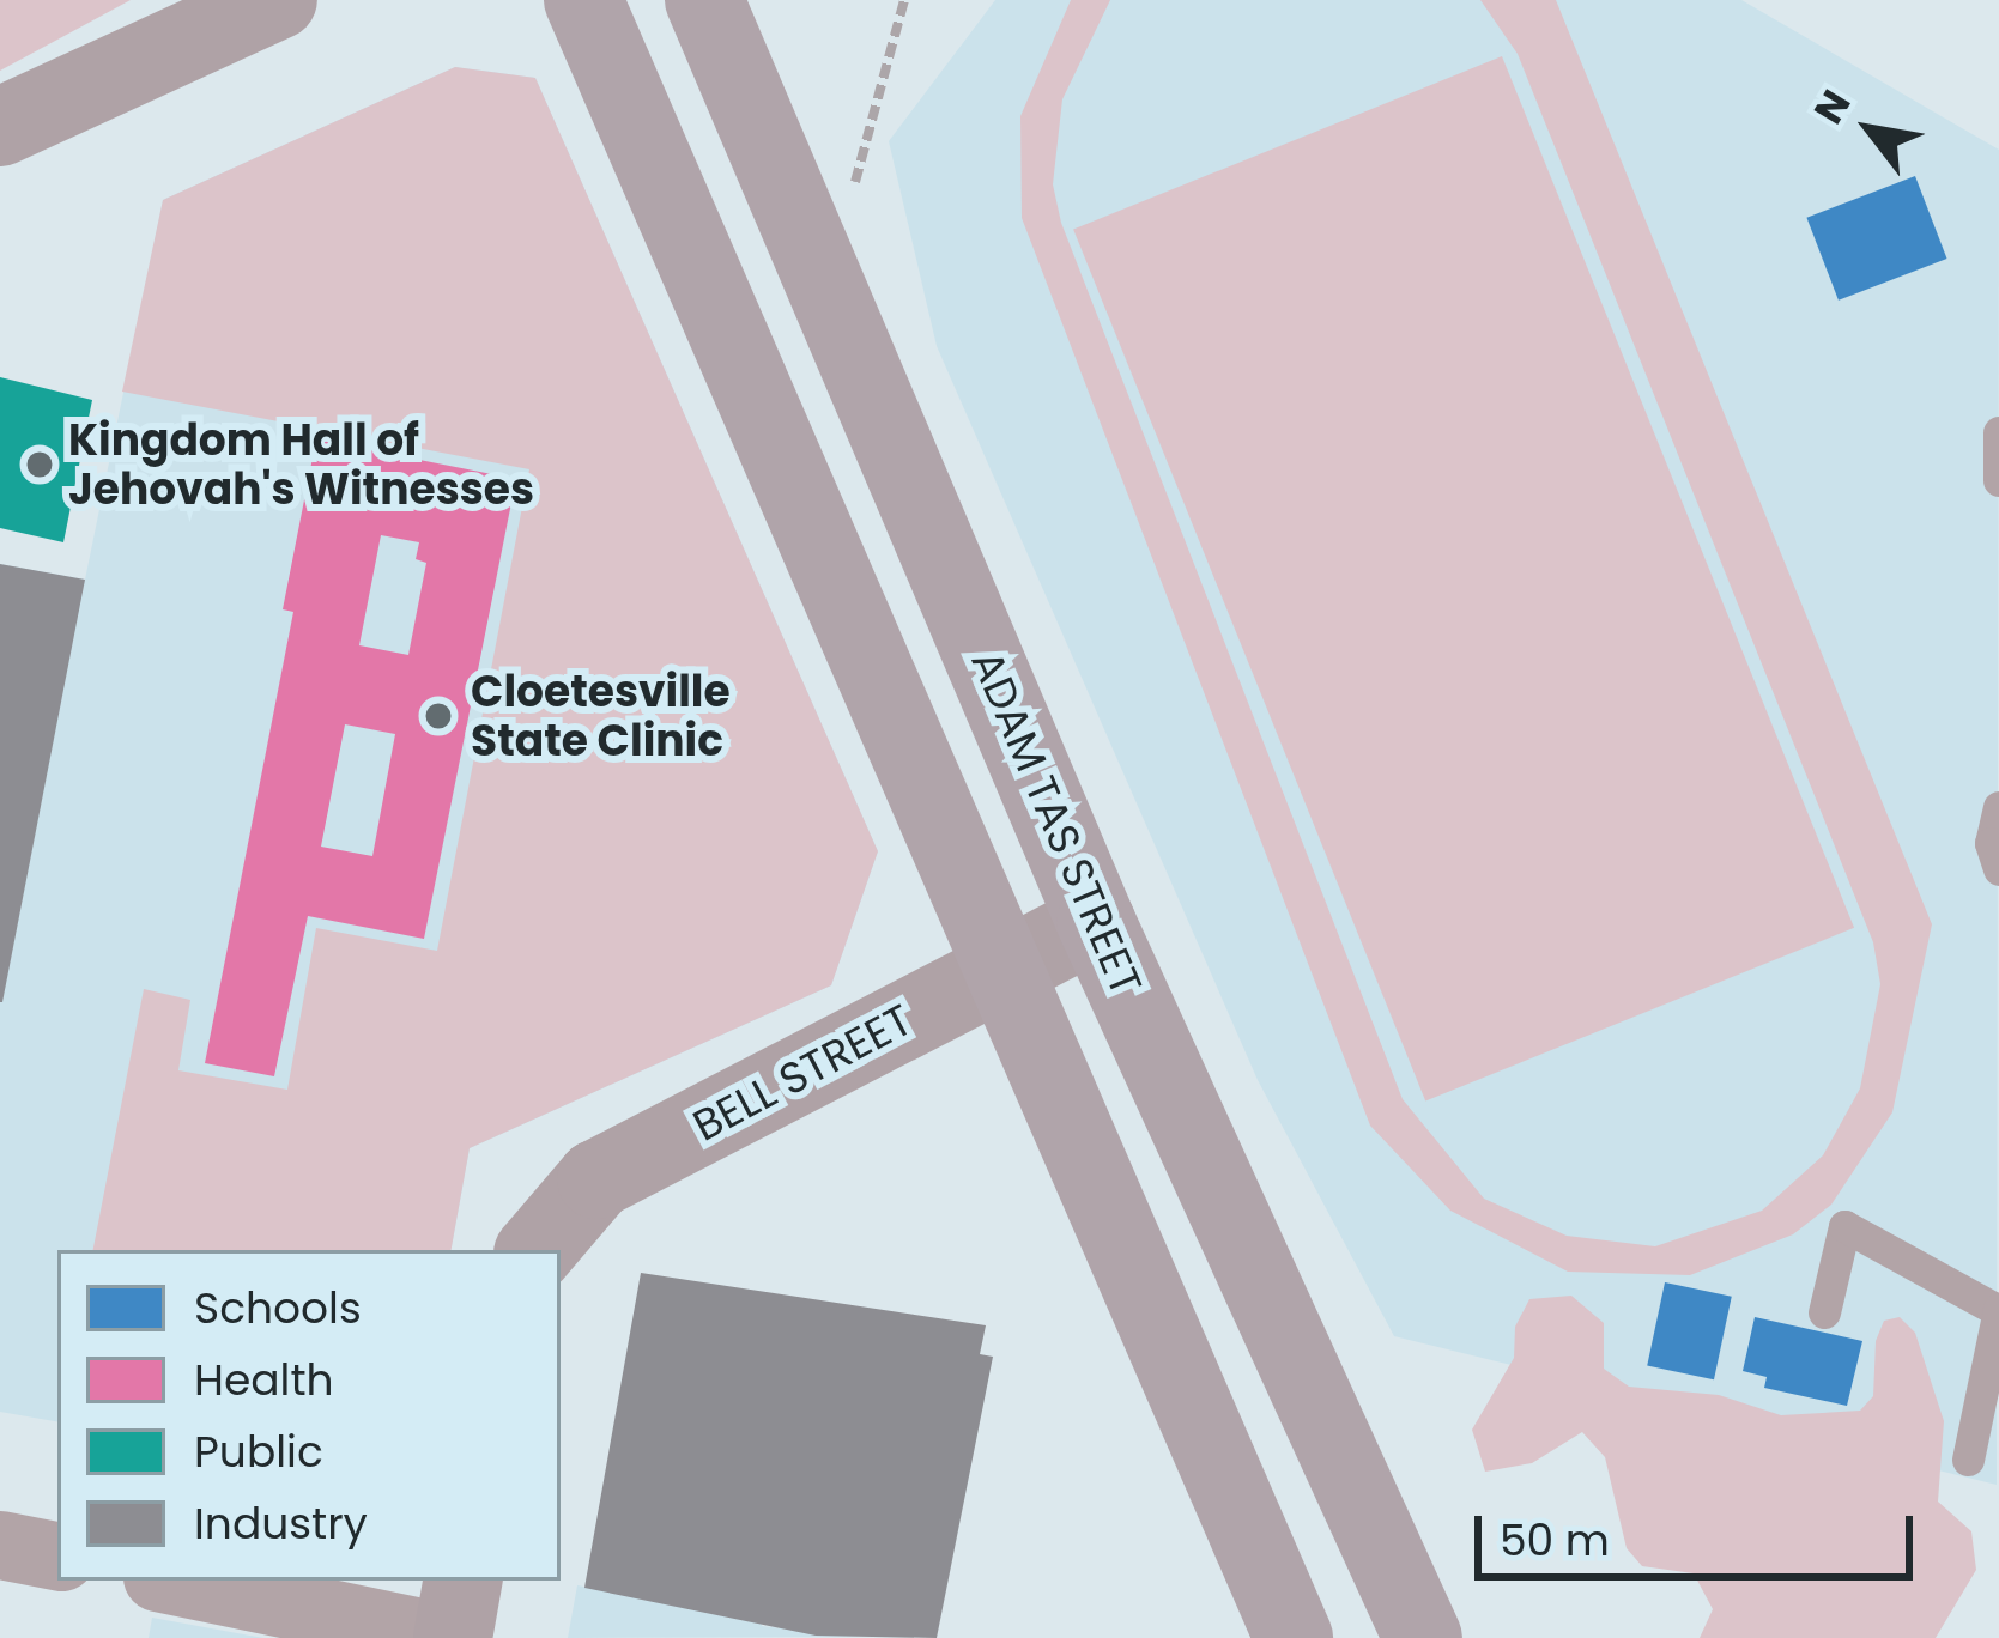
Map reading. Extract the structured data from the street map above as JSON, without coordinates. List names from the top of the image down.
{
  "streets": {
    "main road": ["ADAM TAS STREET"],
    "street": ["BELL STREET"]
  },
  "crossings": [
    ["ADAM TAS STREET", "BELL STREET"]
  ],
  "places": ["Kingdom Hall of Jehovah's Witnesses", "Cloetesville State Clinic"],
  "legend": [
    "Schools",
    "Health",
    "Public",
    "Industry"
  ],
  "scale_bar": "50 m",
  "north": "top left"
}
